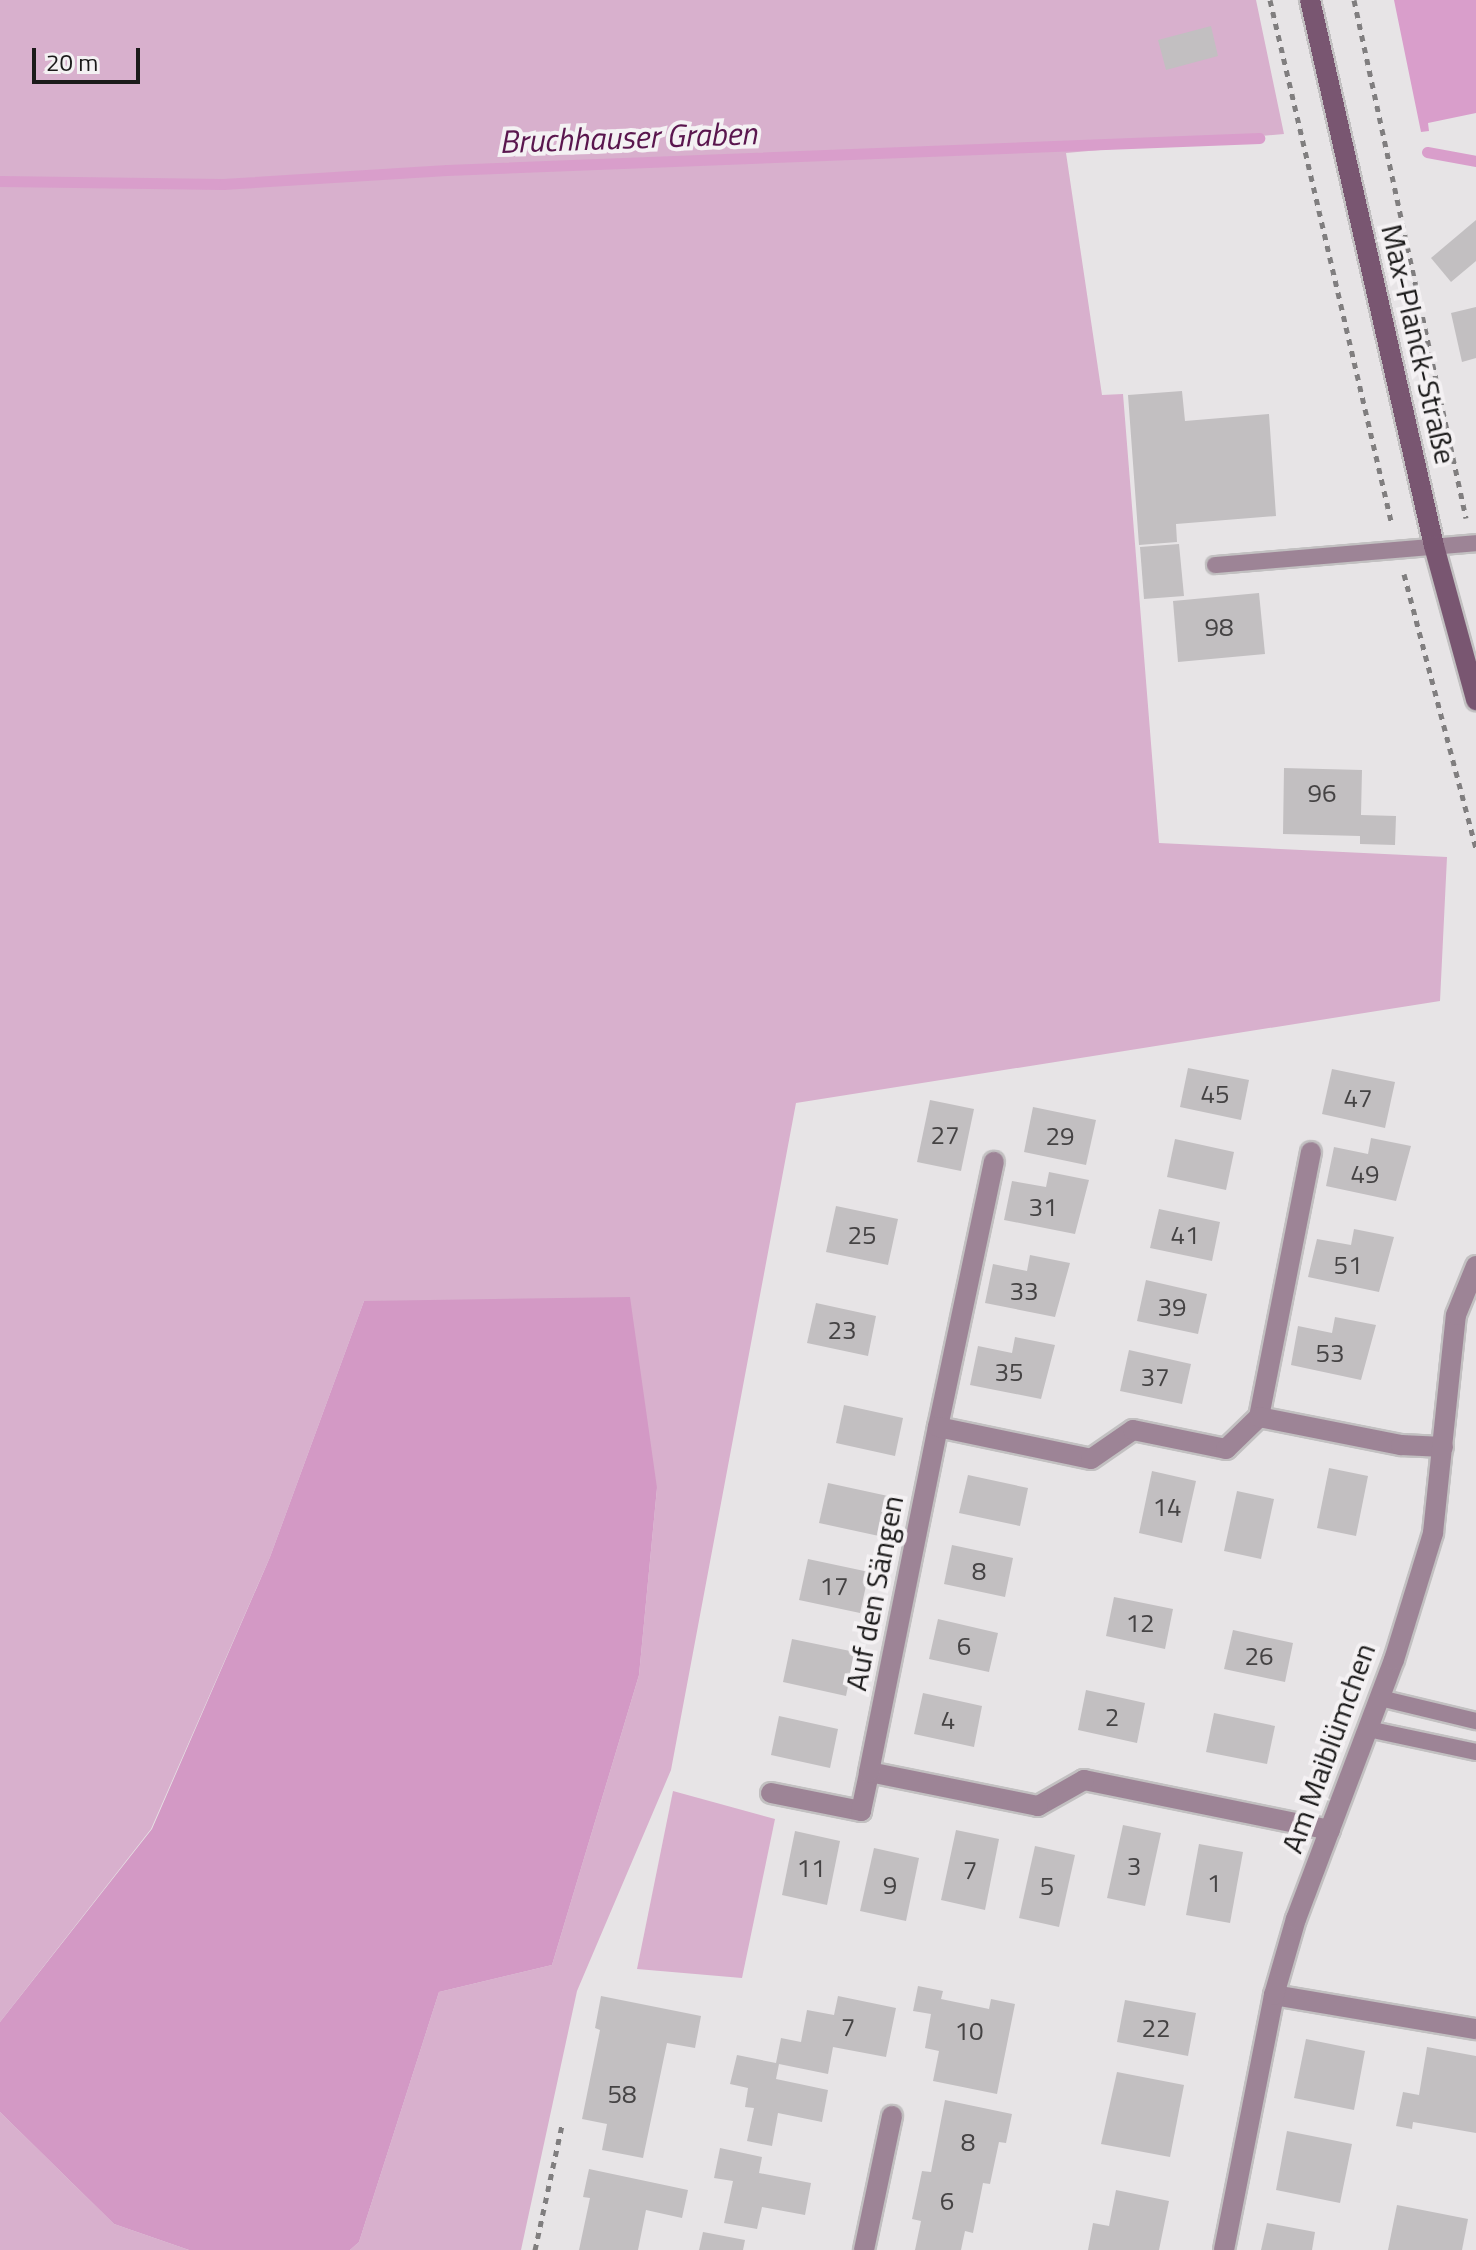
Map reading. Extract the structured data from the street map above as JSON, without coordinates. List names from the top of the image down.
{
  "streets": {
    "street": ["Max-Planck-Straße", "Auf den Sängen", "Am Maiblümchen"]
  },
  "water": ["Bruchhauser Graben"],
  "house_numbers": [
    "98",
    "96",
    "45",
    "47",
    "27",
    "29",
    "49",
    "31",
    "25",
    "41",
    "51",
    "33",
    "39",
    "23",
    "53",
    "35",
    "37",
    "14",
    "8",
    "17",
    "12",
    "6",
    "26",
    "2",
    "4",
    "3",
    "11",
    "7",
    "1",
    "9",
    "5",
    "7",
    "22",
    "10",
    "58",
    "8",
    "6"
  ],
  "scale_bar": "20 m"
}
